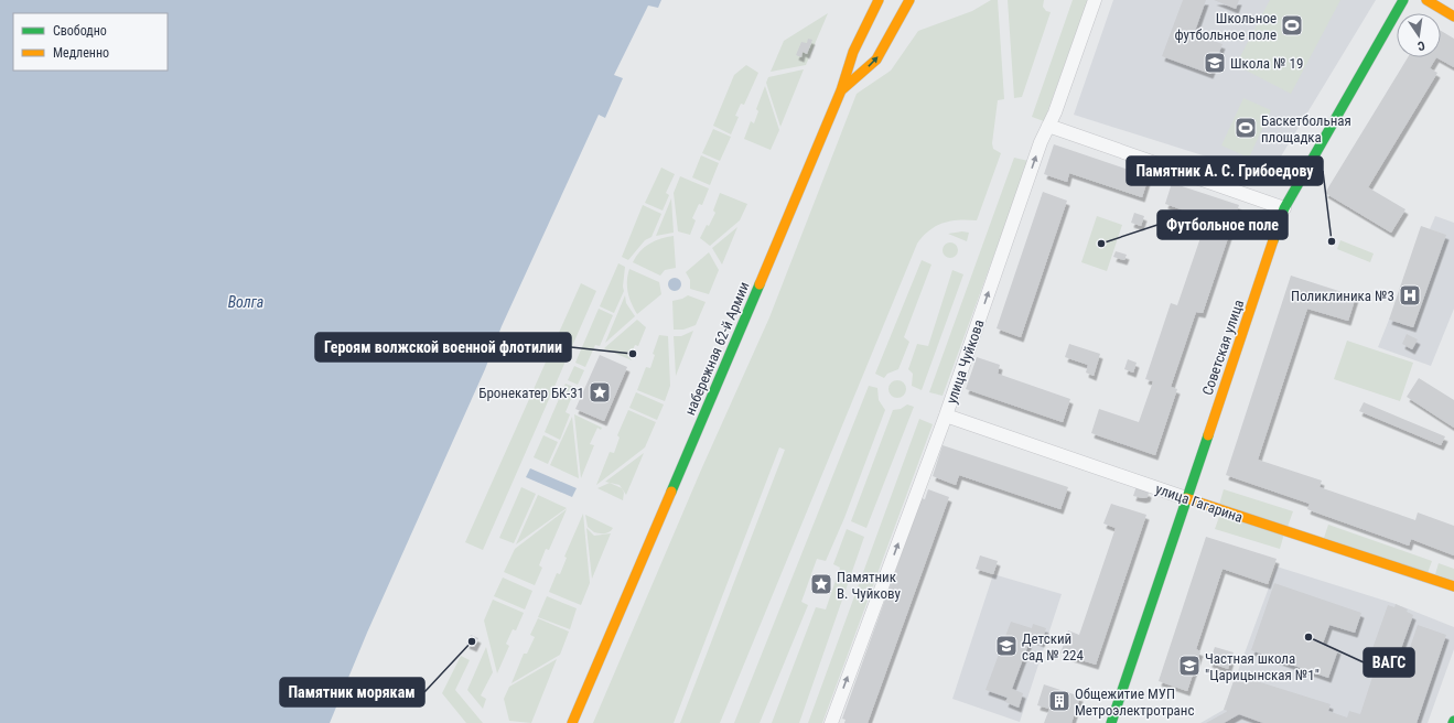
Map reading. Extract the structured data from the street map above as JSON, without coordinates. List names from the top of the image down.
{
  "streets": {
    "street": [
      "Советская улица",
      "набережная 62-й Армии",
      "улица Чуйкова",
      "улица Гагарина"
    ]
  },
  "crossings": [
    ["Советская улица", "улица Гагарина"],
    ["улица Чуйкова", "улица Гагарина"]
  ],
  "one_way": ["улица Чуйкова"],
  "water": ["Волга"],
  "places": {
    "sports": ["Школьное футбольное поле", "Баскетбольная площадка"],
    "school or university": ["Школа № 19", "Детский сад № 224", "Частная школа \"Царицынская №1\""],
    "other": [
      "Памятник А. С. Грибоедову",
      "Футбольное поле",
      "Героям волжской военной флотилии",
      "ВАГС",
      "Памятник морякам"
    ],
    "hospital": ["Поликлиника №3"],
    "place": ["Бронекатер БК-31", "Памятник В. Чуйкову"],
    "building": ["Общежитие МУП Метроэлектротранс"]
  },
  "legend": ["Свободно", "Медленно"],
  "north": "bottom"
}
